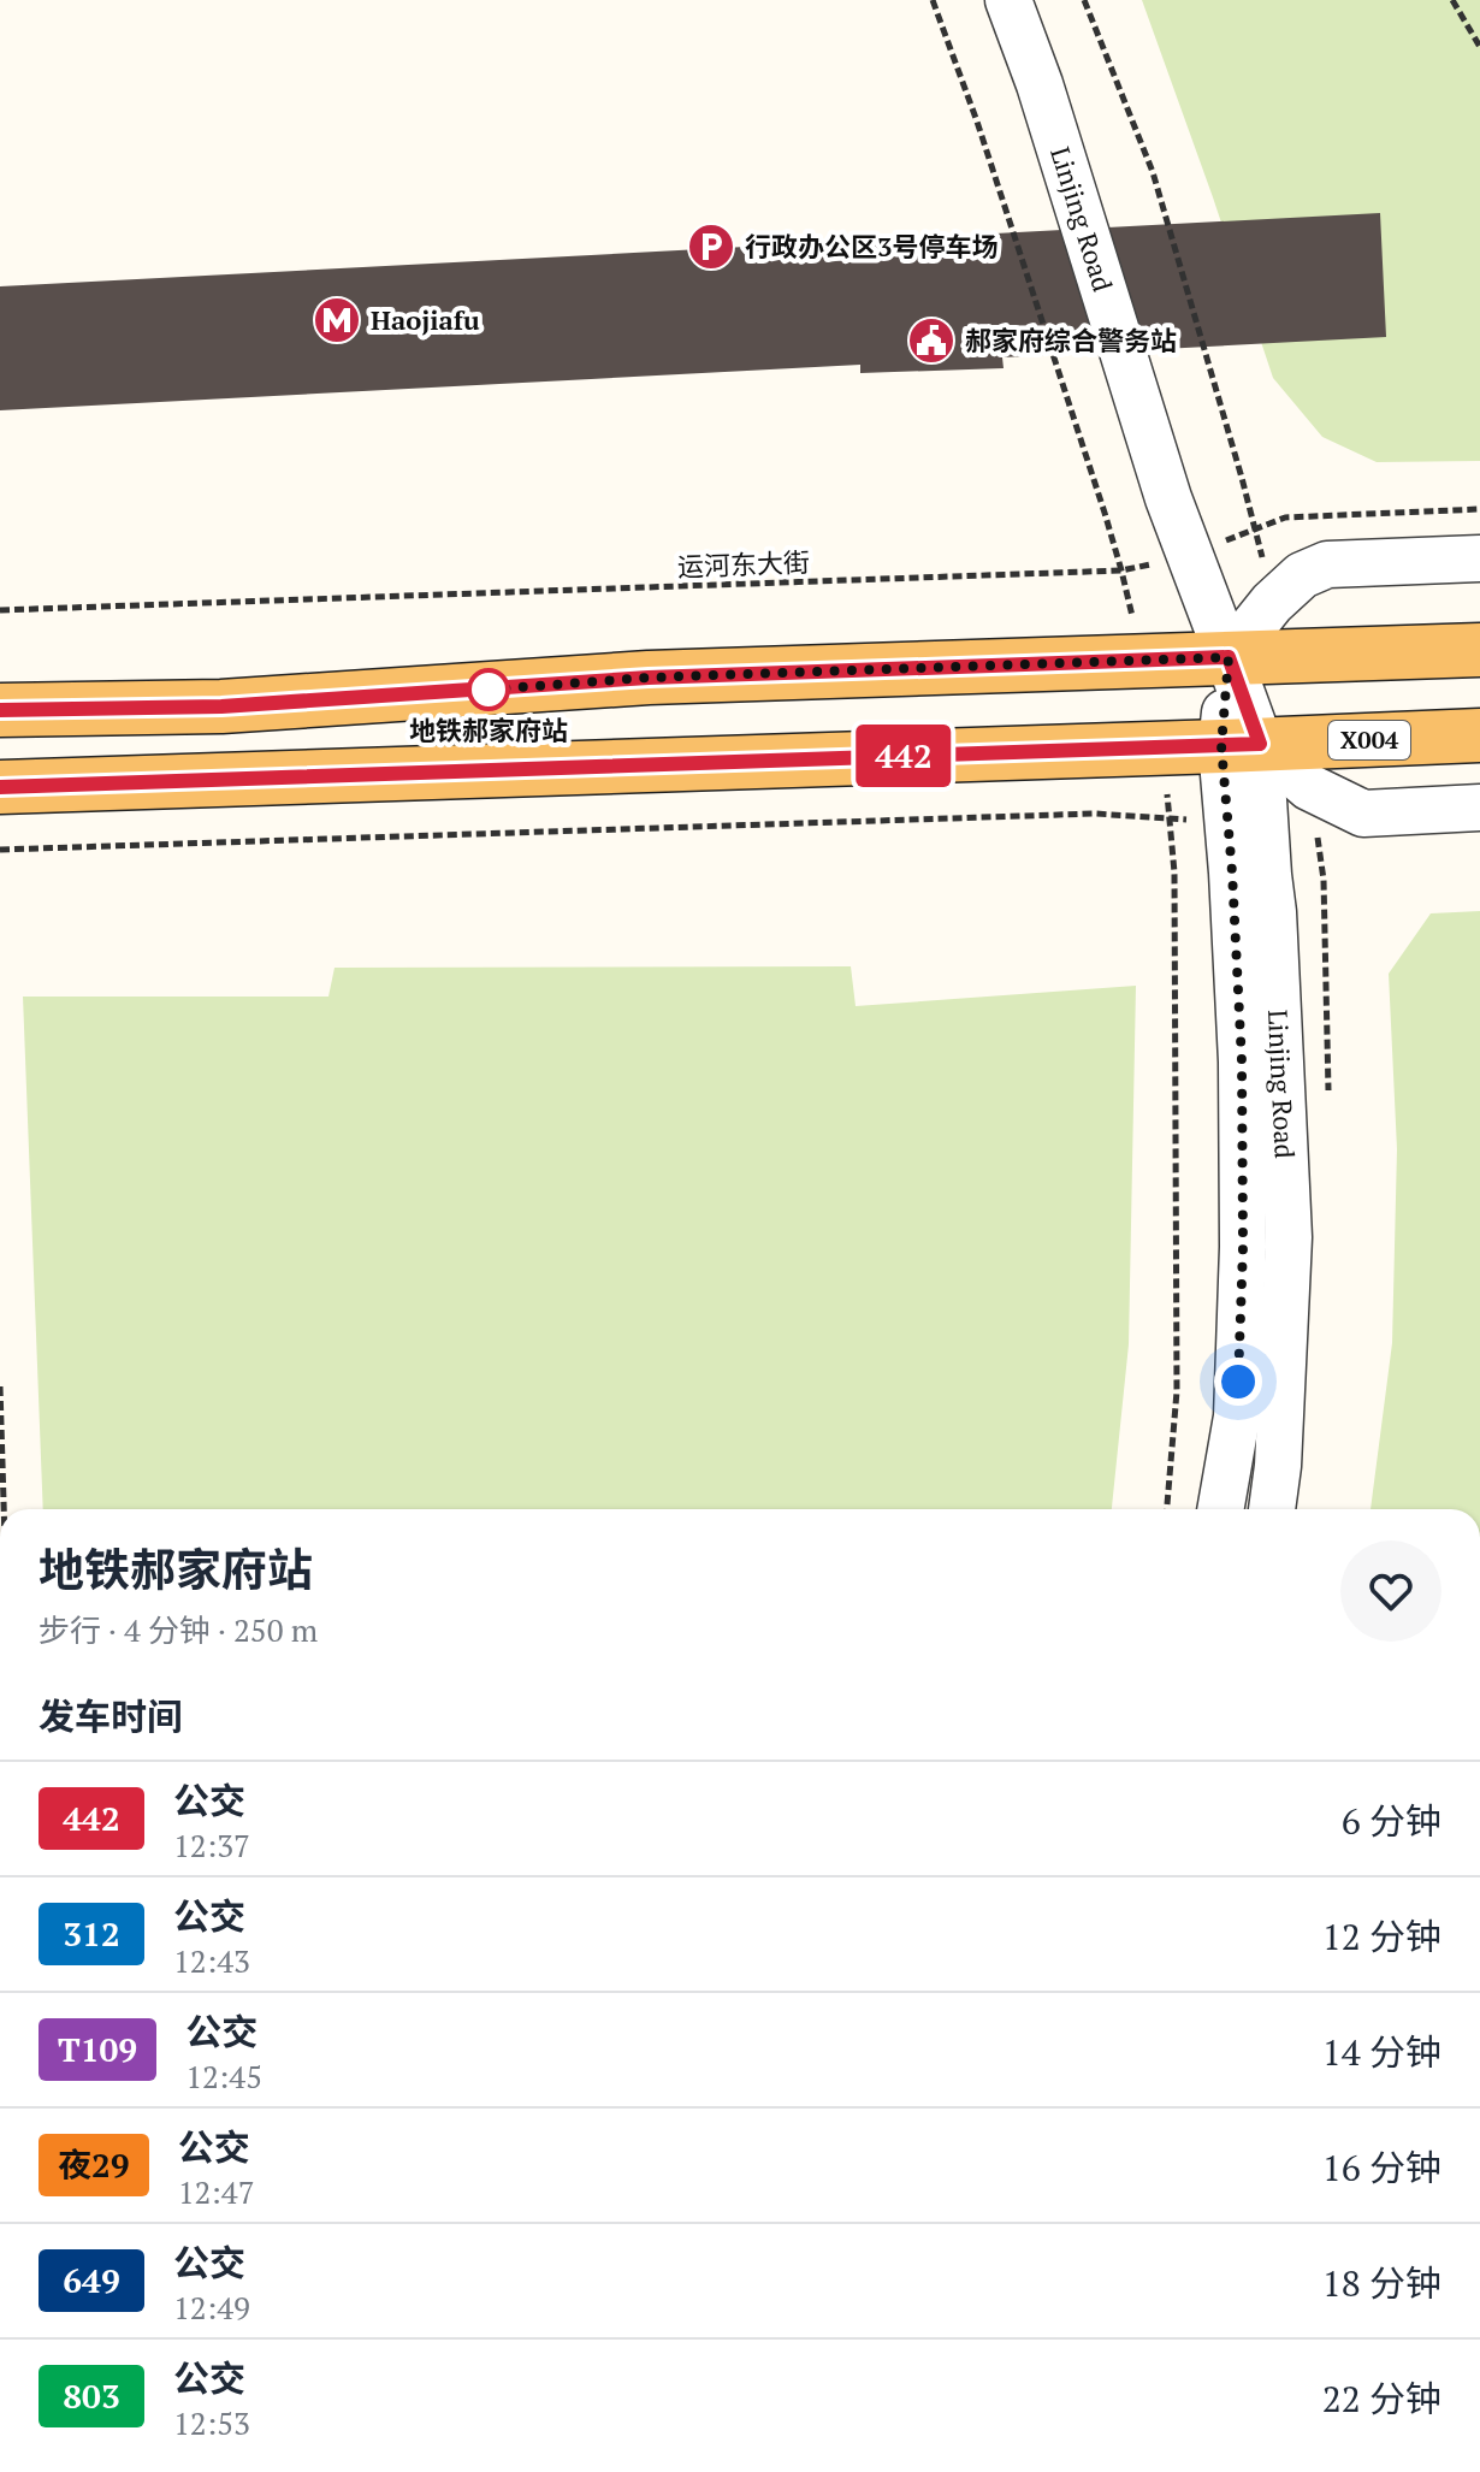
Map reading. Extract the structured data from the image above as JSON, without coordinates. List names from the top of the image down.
{
  "streets": {
    "main road": ["X004"],
    "street": ["Linjing Road"],
    "path": ["运河东大街"]
  },
  "crossings": [
    ["Linjing Road", "运河东大街"],
    ["Linjing Road", "X004"]
  ],
  "places": {
    "parking": ["行政办公区3号停车场"],
    "metro station": ["Haojiafu"],
    "public building": ["郝家府综合警务站"],
    "other": ["地铁郝家府站"]
  },
  "lines": ["bus line 442"],
  "page": {
    "on_map": "442",
    "heading": [
      ["地铁郝家府站", "步行 · 4 分钟 · 250 m"],
      "发车时间"
    ],
    "list": [
      {
        "mark": "442",
        "name": "公交",
        "note": "12:37",
        "value": "6 分钟"
      },
      {
        "mark": "312",
        "name": "公交",
        "note": "12:43",
        "value": "12 分钟"
      },
      {
        "mark": "T109",
        "name": "公交",
        "note": "12:45",
        "value": "14 分钟"
      },
      {
        "mark": "夜29",
        "name": "公交",
        "note": "12:47",
        "value": "16 分钟"
      },
      {
        "mark": "649",
        "name": "公交",
        "note": "12:49",
        "value": "18 分钟"
      },
      {
        "mark": "803",
        "name": "公交",
        "note": "12:53",
        "value": "22 分钟"
      }
    ]
  }
}
